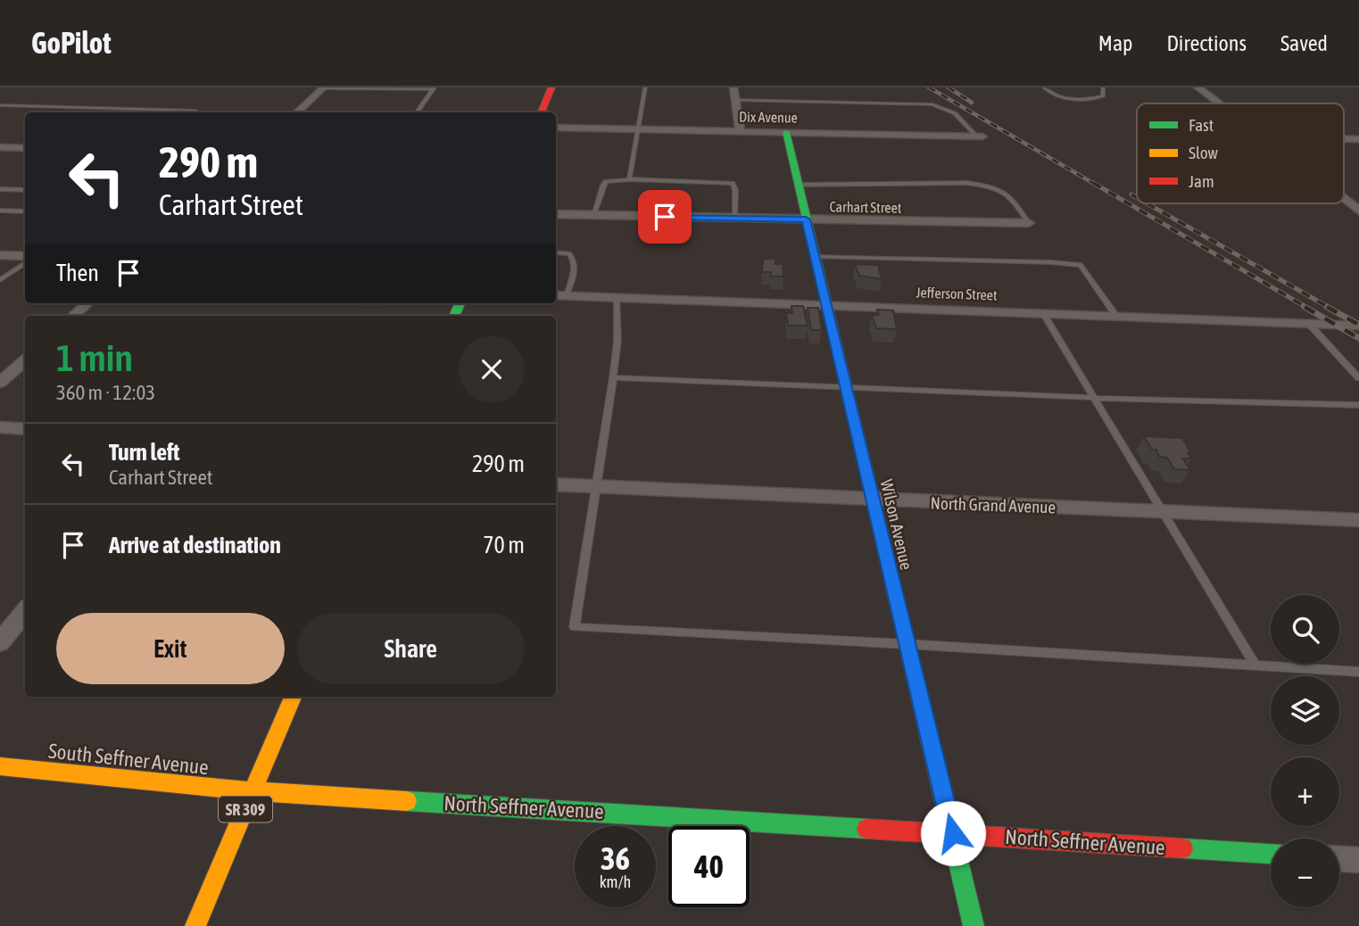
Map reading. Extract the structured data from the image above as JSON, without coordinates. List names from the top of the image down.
{
  "streets": {
    "street": [
      "Dix Avenue",
      "Carhart Street",
      "Jefferson Street",
      "North Grand Avenue",
      "Wilson Avenue",
      "South Seffner Avenue",
      "North Seffner Avenue",
      "SR 309"
    ]
  },
  "crossings": [
    ["Dix Avenue", "Wilson Avenue"],
    ["Carhart Street", "Wilson Avenue"],
    ["Jefferson Street", "Wilson Avenue"],
    ["North Grand Avenue", "Wilson Avenue"],
    ["Wilson Avenue", "North Seffner Avenue"],
    ["South Seffner Avenue", "North Seffner Avenue"],
    ["South Seffner Avenue", "SR 309"],
    ["North Seffner Avenue", "SR 309"]
  ],
  "legend": ["Fast", "Slow", "Jam"],
  "page": {
    "header": "GoPilot",
    "nav": ["Map", "Directions", "Saved"],
    "turn": ["290 m", "Carhart Street"],
    "then": "Then",
    "heading": ["1 min", "360 m · 12:03"],
    "list": [
      {
        "name": "Turn left",
        "note": "Carhart Street",
        "value": "290 m"
      },
      {
        "name": "Arrive at destination",
        "value": "70 m"
      }
    ],
    "map_buttons": ["+", "−"],
    "buttons": ["Exit", "Share"],
    "speed": "36 km/h",
    "limit": "40"
  }
}
